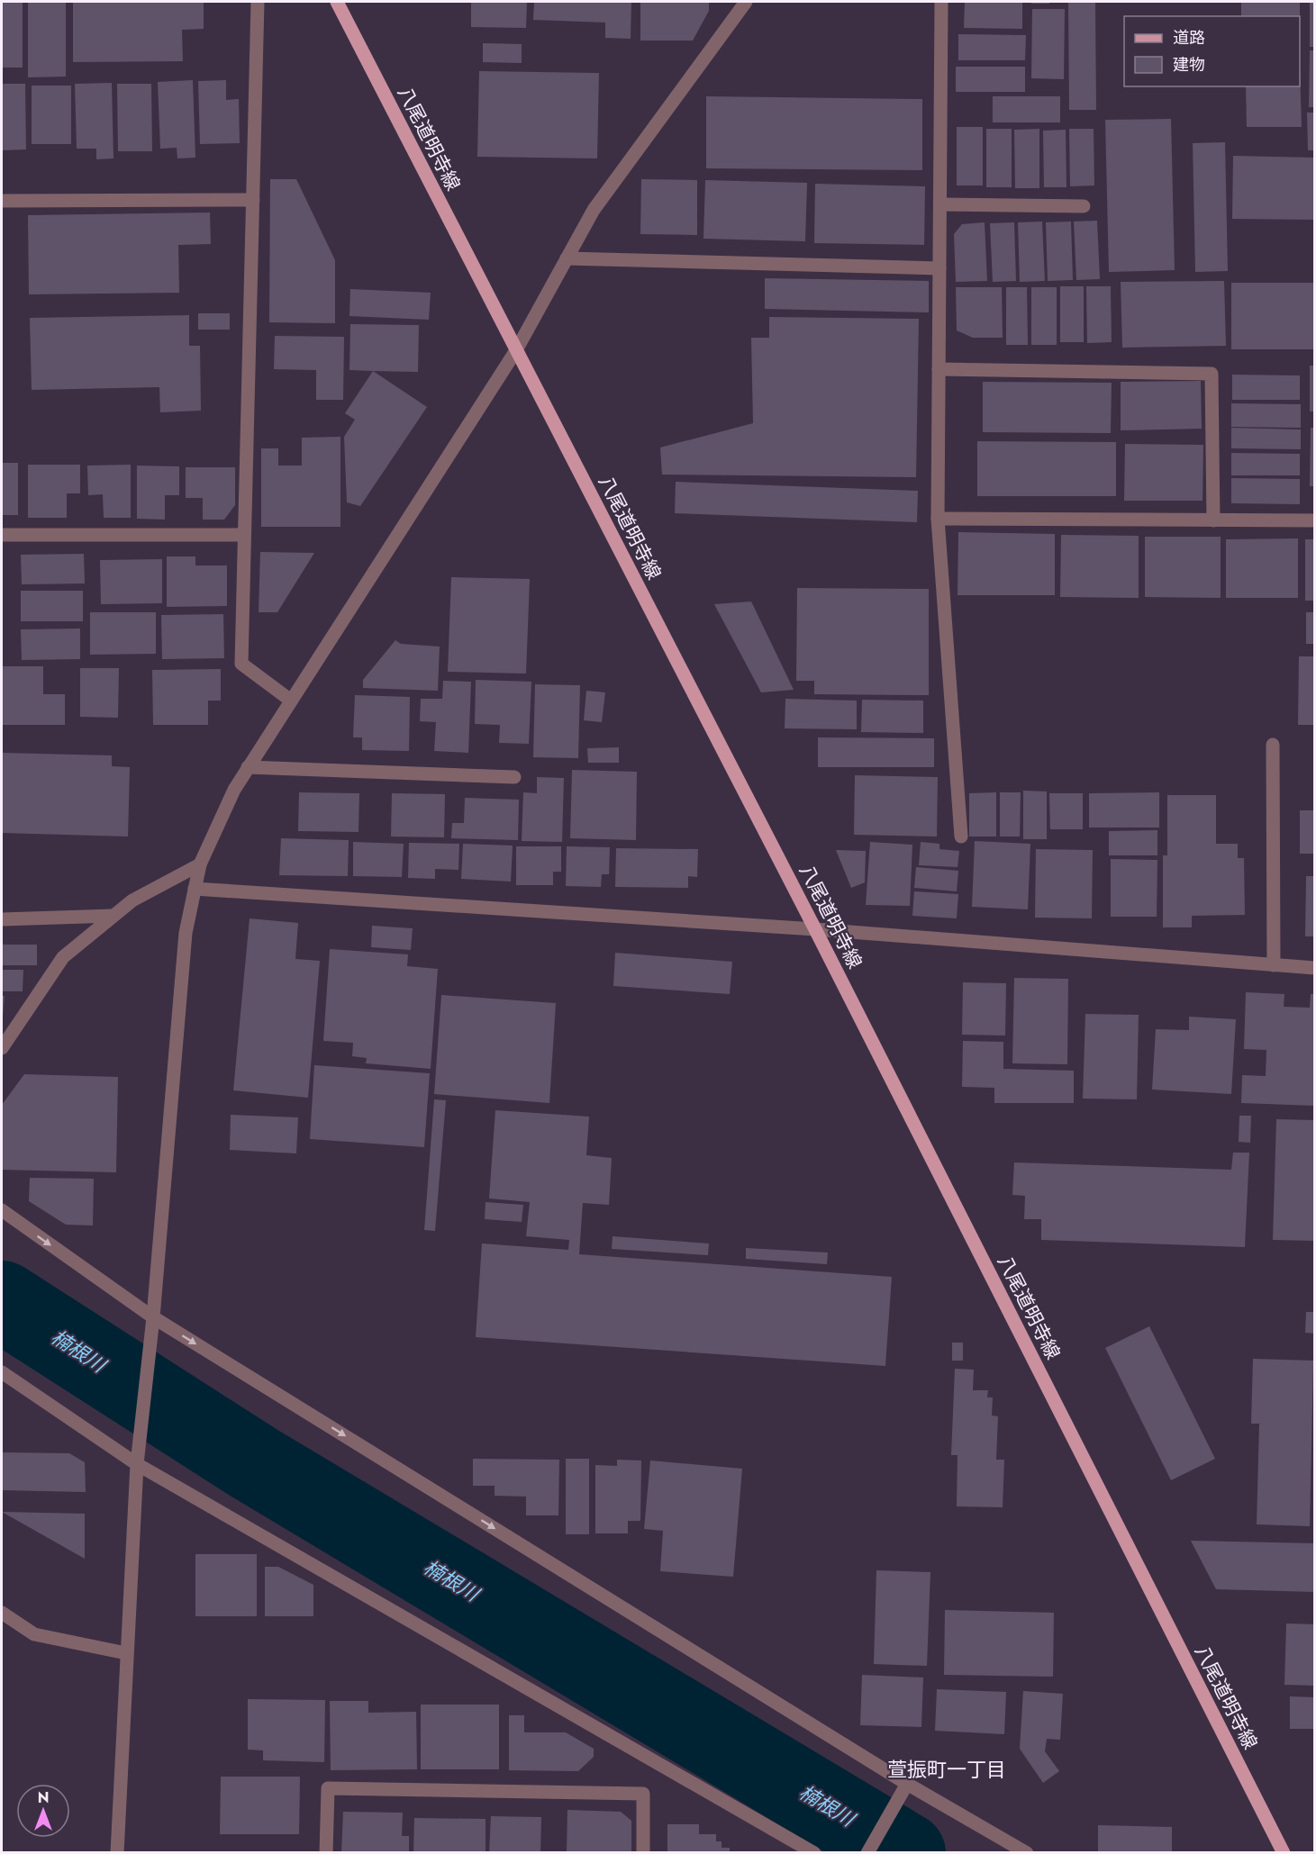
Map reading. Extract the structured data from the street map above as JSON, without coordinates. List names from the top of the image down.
{
  "streets": {
    "main road": ["八尾道明寺線"]
  },
  "districts": ["萱振町一丁目"],
  "water": ["楠根川"],
  "legend": ["道路", "建物"],
  "north": "top"
}
